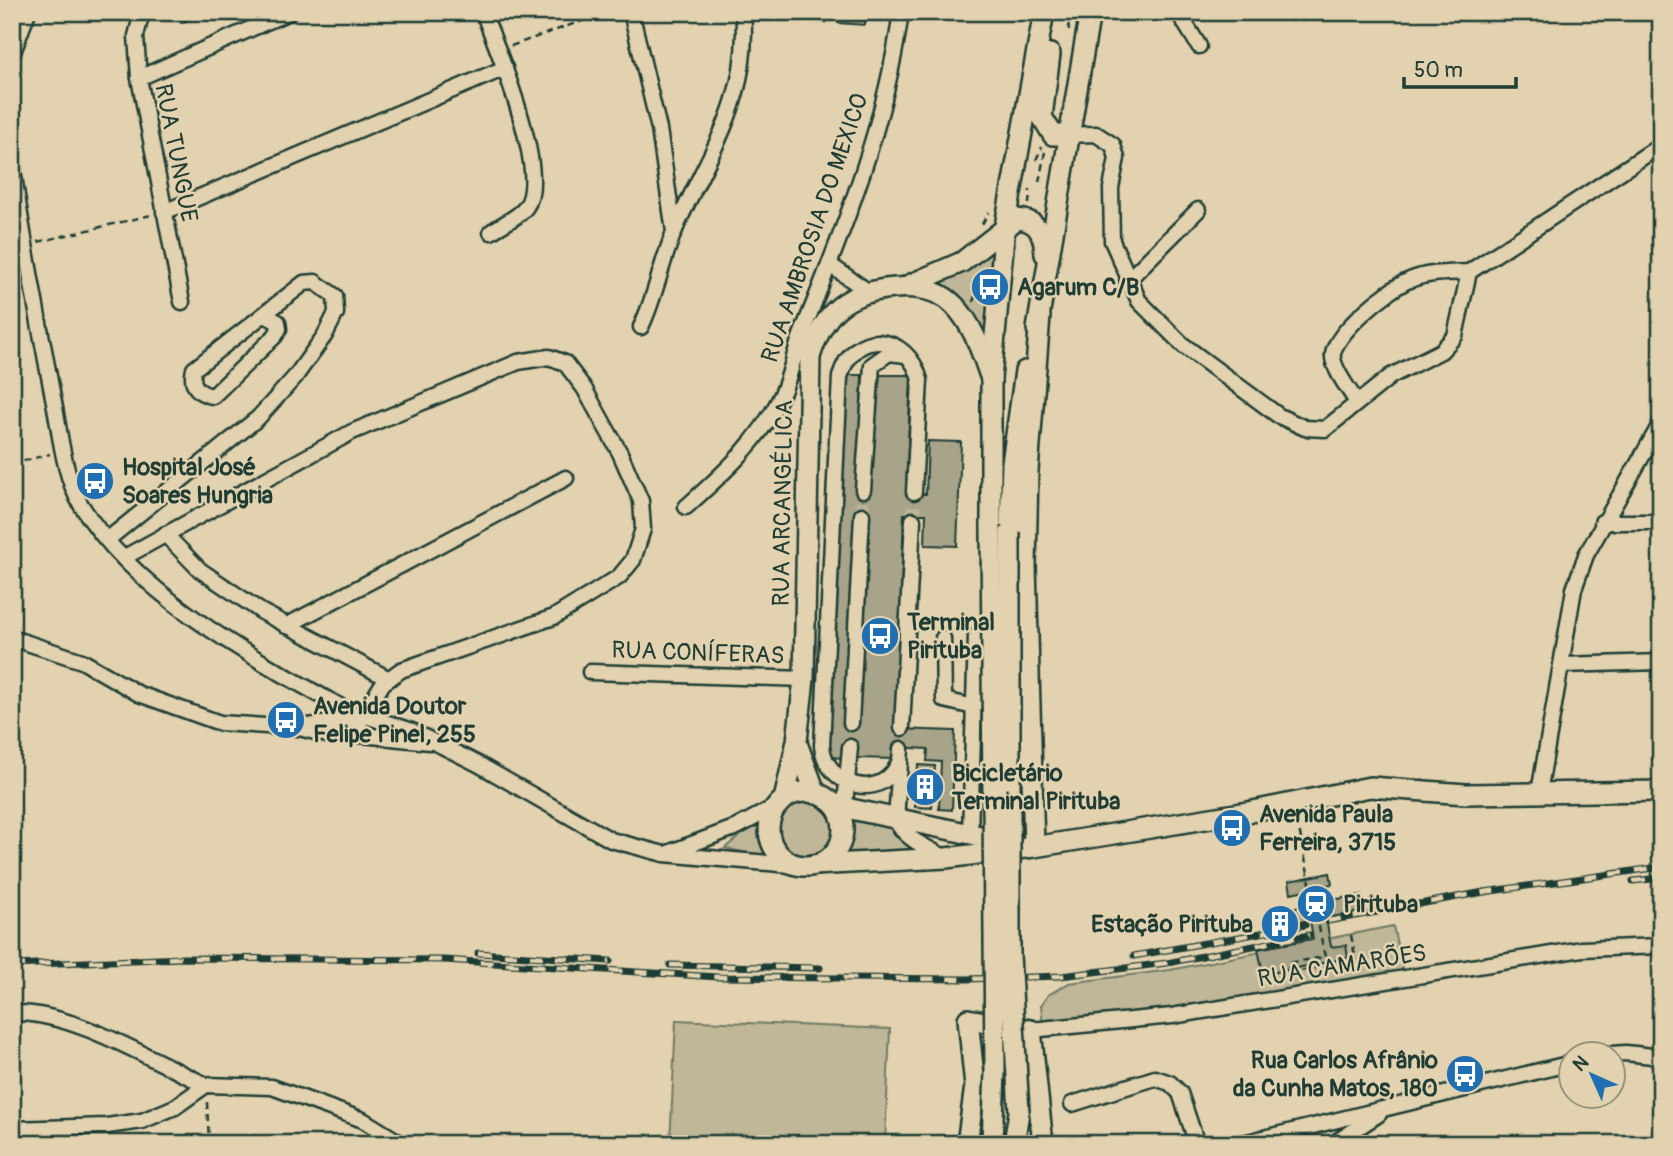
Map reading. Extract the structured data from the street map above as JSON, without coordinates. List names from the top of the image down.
{
  "streets": {
    "main road": ["RUA ARCANGÉLICA"],
    "street": [
      "RUA TUNGUE",
      "RUA AMBROSIA DO MEXICO",
      "RUA CONÍFERAS",
      "RUA CAMARÕES"
    ]
  },
  "crossings": [
    ["RUA ARCANGÉLICA", "RUA CONÍFERAS"]
  ],
  "places": {
    "bus stop": [
      "Agarum C/B",
      "Hospital José Soares Hungria",
      "Terminal Pirituba",
      "Avenida Doutor Felipe Pinel, 255",
      "Avenida Paula Ferreira, 3715",
      "Rua Carlos Afrânio da Cunha Matos, 180"
    ],
    "building": ["Bicicletário Terminal Pirituba", "Estação Pirituba"],
    "station": ["Pirituba"]
  },
  "scale_bar": "50 m",
  "north": "top left"
}
